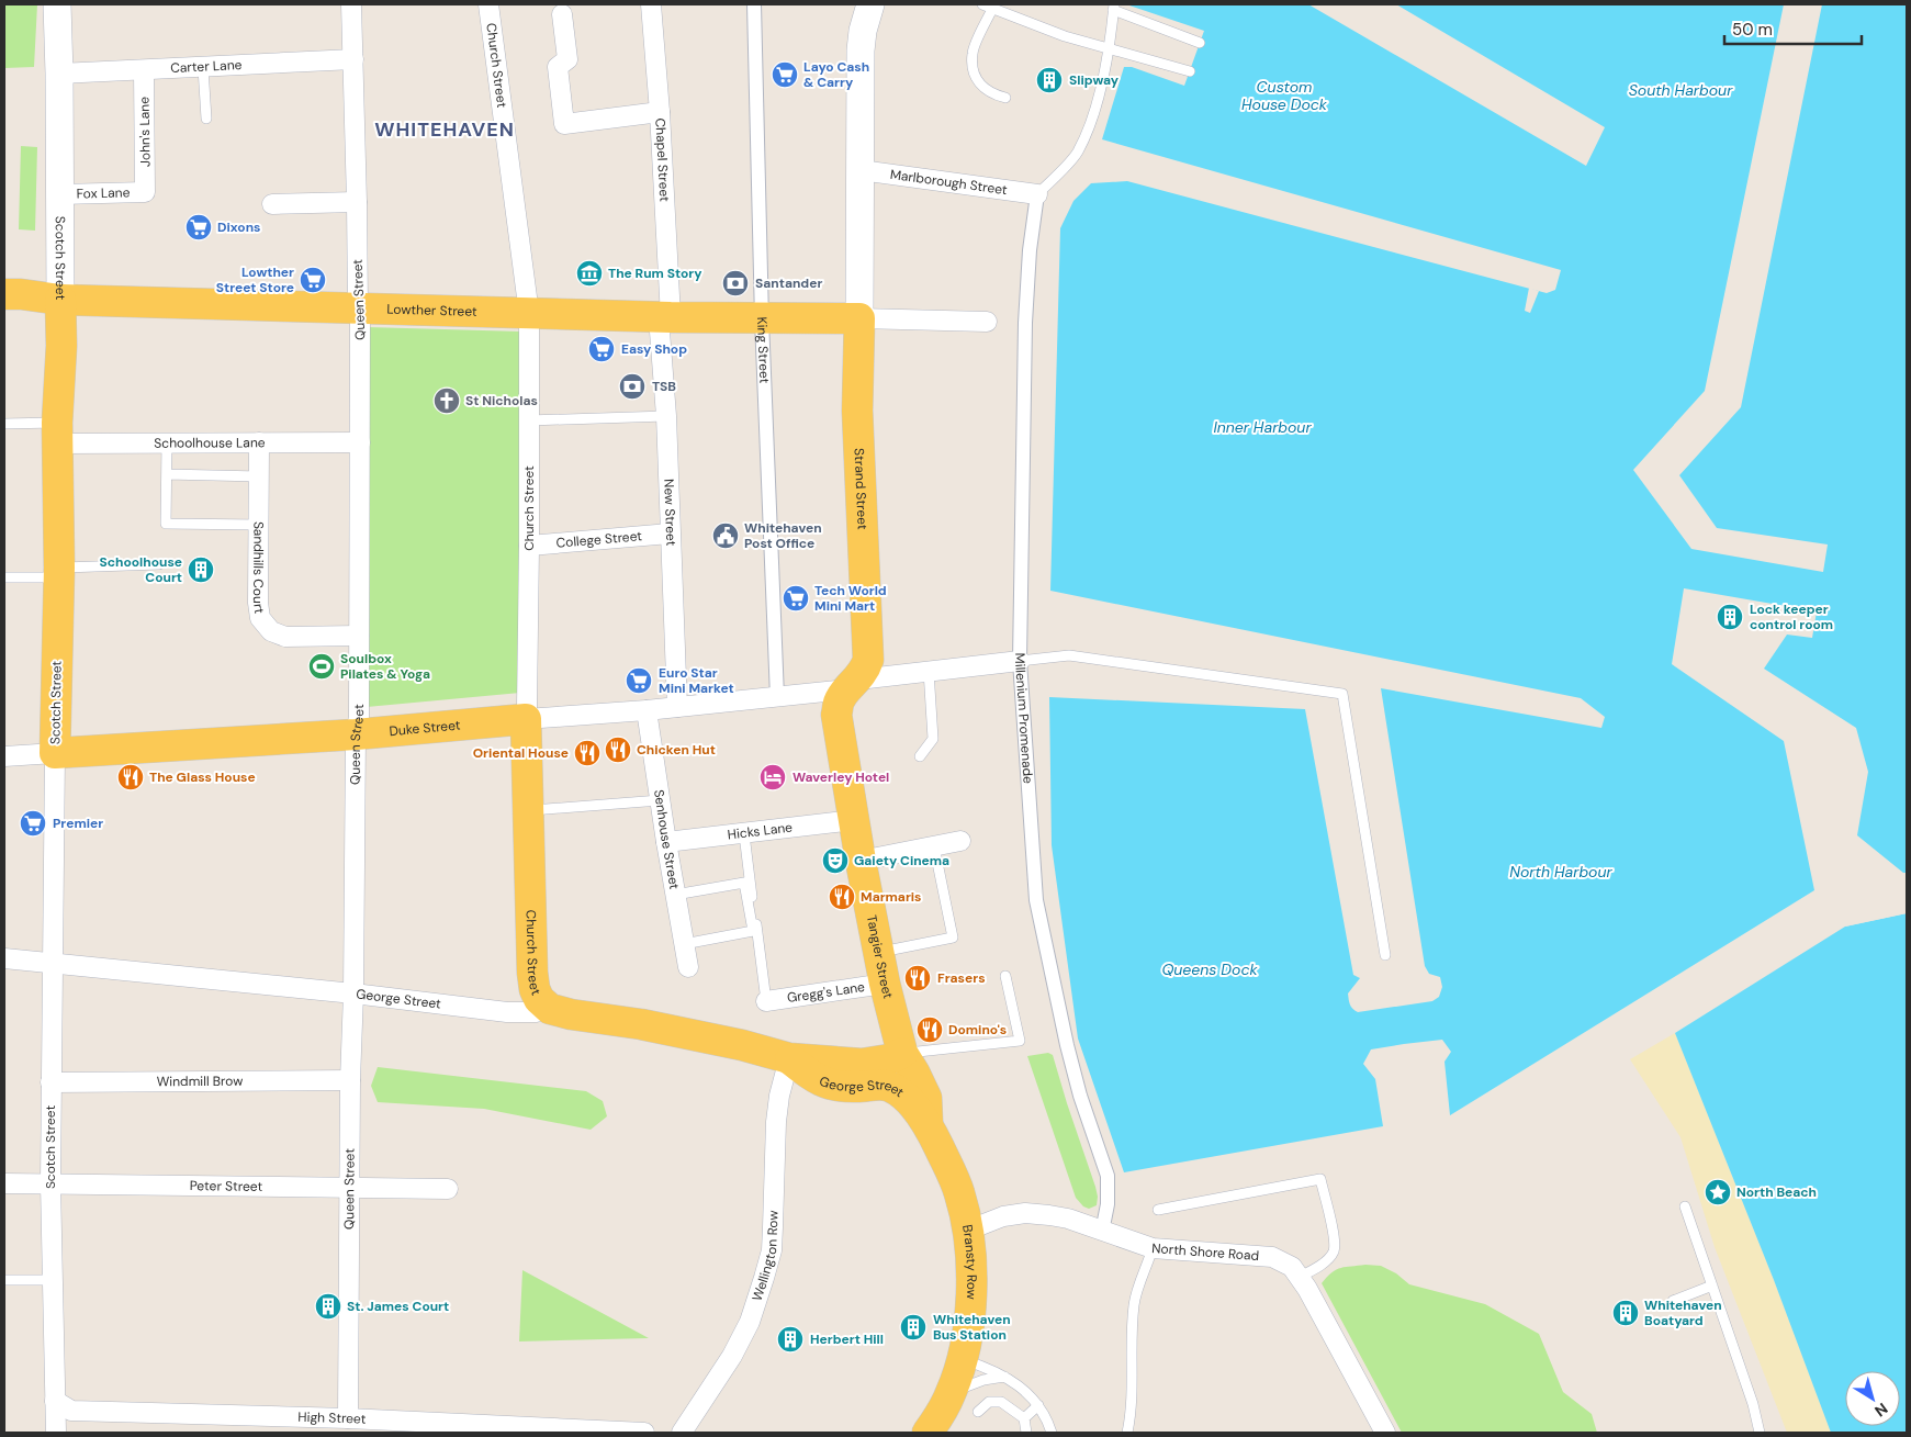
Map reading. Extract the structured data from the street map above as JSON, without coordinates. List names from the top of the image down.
{
  "streets": {
    "main road": [
      "Church Street",
      "Scotch Street",
      "Lowther Street",
      "Strand Street",
      "Duke Street",
      "Tangier Street",
      "George Street",
      "Bransty Row"
    ],
    "street": [
      "Carter Lane",
      "John's Lane",
      "Chapel Street",
      "Marlborough Street",
      "Fox Lane",
      "Queen Street",
      "King Street",
      "Schoolhouse Lane",
      "New Street",
      "College Street",
      "Sandhills Court",
      "Millenium Promenade",
      "Hicks Lane",
      "Senhouse Street",
      "Gregg's Lane",
      "Windmill Brow",
      "Peter Street",
      "North Shore Road",
      "Wellington Row",
      "High Street"
    ]
  },
  "crossings": [
    ["Church Street", "Lowther Street"],
    ["Church Street", "College Street"],
    ["Church Street", "Duke Street"],
    ["Church Street", "George Street"],
    ["Carter Lane", "John's Lane"],
    ["Carter Lane", "Scotch Street"],
    ["Carter Lane", "Queen Street"],
    ["John's Lane", "Fox Lane"],
    ["Chapel Street", "Lowther Street"],
    ["Chapel Street", "New Street"],
    ["Marlborough Street", "Millenium Promenade"],
    ["Fox Lane", "Scotch Street"],
    ["Scotch Street", "Lowther Street"],
    ["Scotch Street", "Schoolhouse Lane"],
    ["Scotch Street", "Duke Street"],
    ["Scotch Street", "George Street"],
    ["Scotch Street", "Windmill Brow"],
    ["Scotch Street", "Peter Street"],
    ["Scotch Street", "High Street"],
    ["Queen Street", "Lowther Street"],
    ["Queen Street", "Schoolhouse Lane"],
    ["Queen Street", "Sandhills Court"],
    ["Queen Street", "Duke Street"],
    ["Queen Street", "George Street"],
    ["Queen Street", "Windmill Brow"],
    ["Queen Street", "Peter Street"],
    ["Queen Street", "High Street"],
    ["Lowther Street", "King Street"],
    ["Lowther Street", "Strand Street"],
    ["Lowther Street", "New Street"],
    ["King Street", "Duke Street"],
    ["Schoolhouse Lane", "Sandhills Court"],
    ["Strand Street", "Duke Street"],
    ["Strand Street", "Tangier Street"],
    ["New Street", "College Street"],
    ["New Street", "Duke Street"],
    ["Millenium Promenade", "Duke Street"],
    ["Millenium Promenade", "North Shore Road"],
    ["Duke Street", "Senhouse Street"],
    ["Duke Street", "Tangier Street"],
    ["Hicks Lane", "Senhouse Street"],
    ["Hicks Lane", "Tangier Street"],
    ["Tangier Street", "Gregg's Lane"],
    ["Tangier Street", "George Street"],
    ["Tangier Street", "Bransty Row"],
    ["George Street", "Wellington Row"],
    ["George Street", "Bransty Row"],
    ["North Shore Road", "Bransty Row"]
  ],
  "districts": ["WHITEHAVEN"],
  "water": [
    "Custom House Dock",
    "South Harbour",
    "Inner Harbour",
    "North Harbour",
    "Queens Dock"
  ],
  "places": {
    "supermarket": [
      "Layo Cash & Carry",
      "Dixons",
      "Lowther Street Store",
      "Easy Shop",
      "Tech World Mini Mart",
      "Euro Star Mini Market",
      "Premier"
    ],
    "building": [
      "Slipway",
      "Schoolhouse Court",
      "Lock keeper control room",
      "St. James Court",
      "Whitehaven Boatyard",
      "Whitehaven Bus Station",
      "Herbert Hill"
    ],
    "museum": ["The Rum Story"],
    "bank": ["Santander", "TSB"],
    "church": ["St Nicholas"],
    "public building": ["Whitehaven Post Office"],
    "sports": ["Soulbox Pilates & Yoga"],
    "restaurant": [
      "Chicken Hut",
      "Oriental House",
      "The Glass House",
      "Marmaris",
      "Frasers",
      "Domino's"
    ],
    "hotel": ["Waverley Hotel"],
    "theatre": ["Gaiety Cinema"],
    "place": ["North Beach"]
  },
  "scale_bar": "50 m",
  "north": "bottom right"
}
